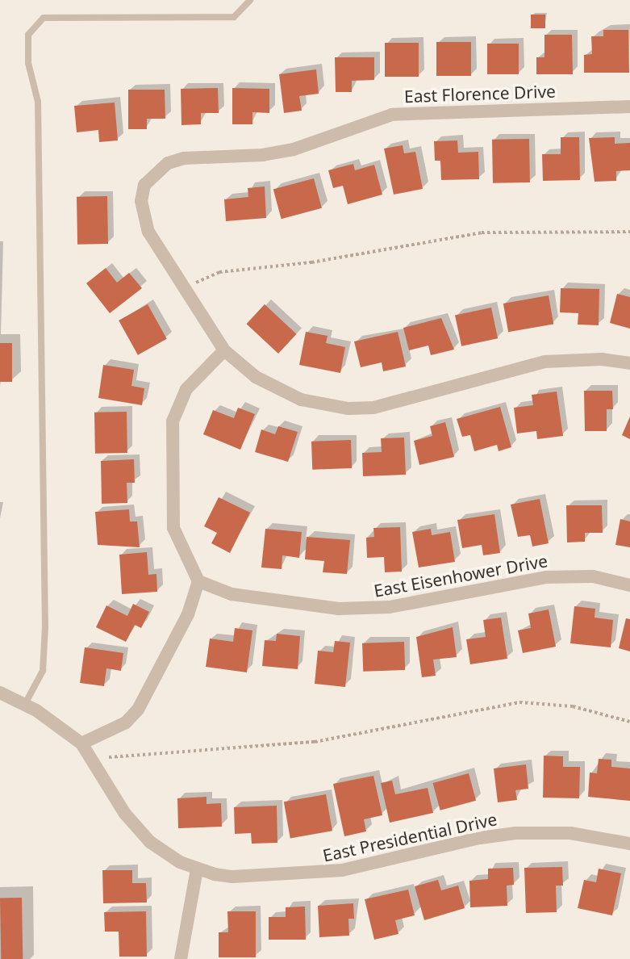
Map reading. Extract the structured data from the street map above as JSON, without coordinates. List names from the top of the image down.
{
  "streets": {
    "street": ["East Florence Drive", "East Eisenhower Drive", "East Presidential Drive"]
  }
}
